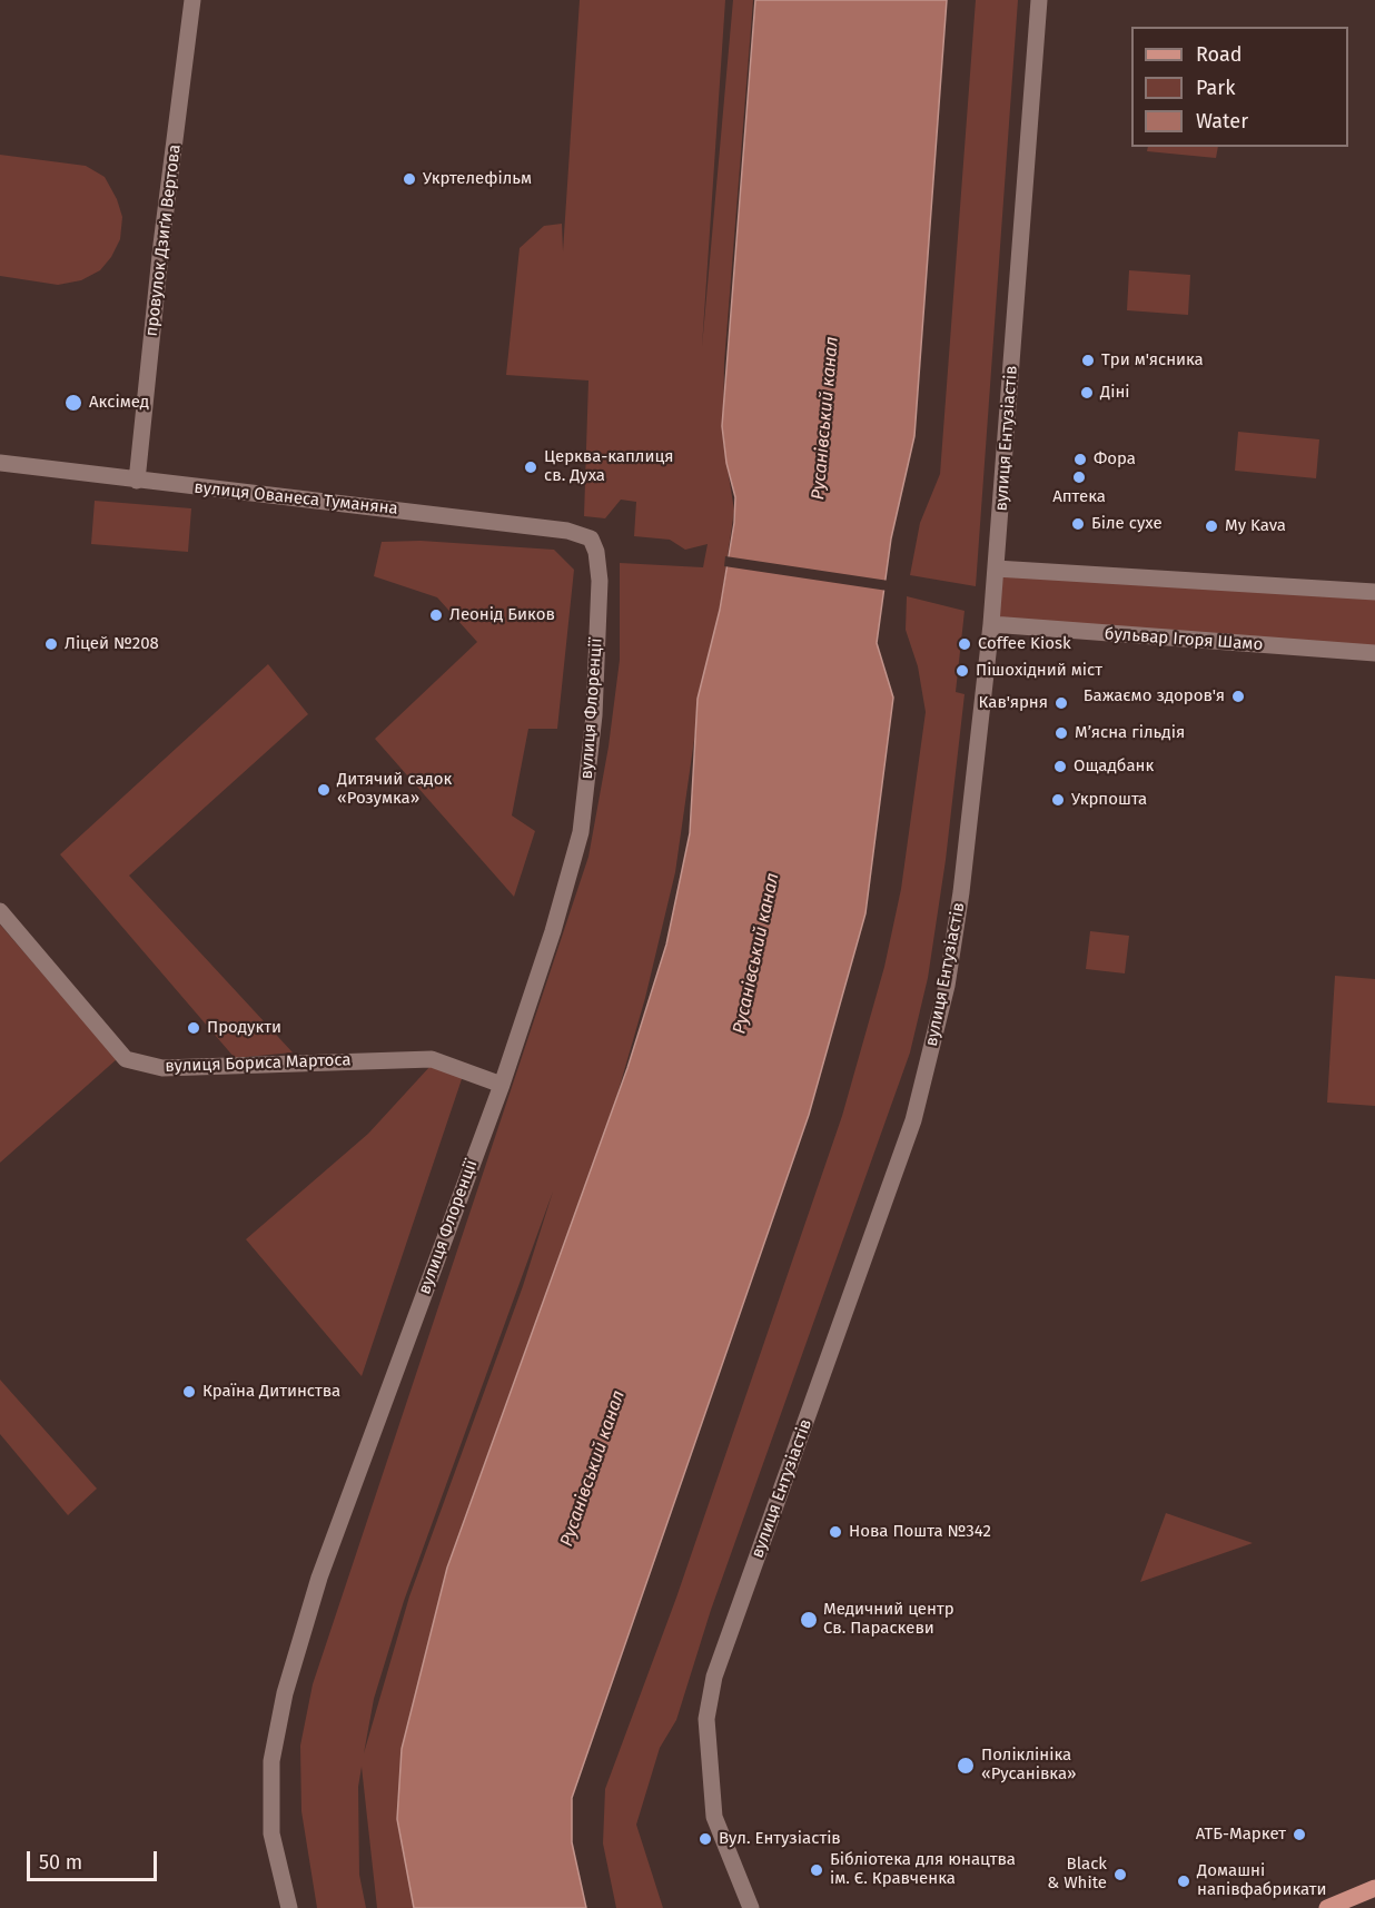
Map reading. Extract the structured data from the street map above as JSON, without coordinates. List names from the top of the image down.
{
  "streets": {
    "street": [
      "провулок Дзиґи Вертова",
      "вулиця Ентузіастів",
      "вулиця Ованеса Туманяна",
      "бульвар Ігоря Шамо",
      "вулиця Флоренції",
      "вулиця Бориса Мартоса"
    ]
  },
  "crossings": [
    ["провулок Дзиґи Вертова", "вулиця Ованеса Туманяна"],
    ["вулиця Ентузіастів", "бульвар Ігоря Шамо"],
    ["вулиця Ованеса Туманяна", "вулиця Флоренції"],
    ["вулиця Флоренції", "вулиця Бориса Мартоса"]
  ],
  "water": ["Русанівський канал"],
  "places": [
    "Укртелефільм",
    "Три м'ясника",
    "Діні",
    "Аксімед",
    "Фора",
    "Церква-каплиця св. Духа",
    "Аптека",
    "Біле сухе",
    "My Kava",
    "Леонід Биков",
    "Ліцей №208",
    "Coffee Kiosk",
    "Пішохідний міст",
    "Бажаємо здоров'я",
    "Кав'ярня",
    "М’ясна гільдія",
    "Ощадбанк",
    "Дитячий садок «Розумка»",
    "Укрпошта",
    "Продукти",
    "Країна Дитинства",
    "Нова Пошта №342",
    "Медичний центр Св. Параскеви",
    "Поліклініка «Русанівка»",
    "АТБ-Маркет",
    "Вул. Ентузіастів",
    "Бібліотека для юнацтва ім. Є. Кравченка",
    "Black & White",
    "Домашні напівфабрикати"
  ],
  "legend": ["Road", "Park", "Water"],
  "scale_bar": "50 m"
}
